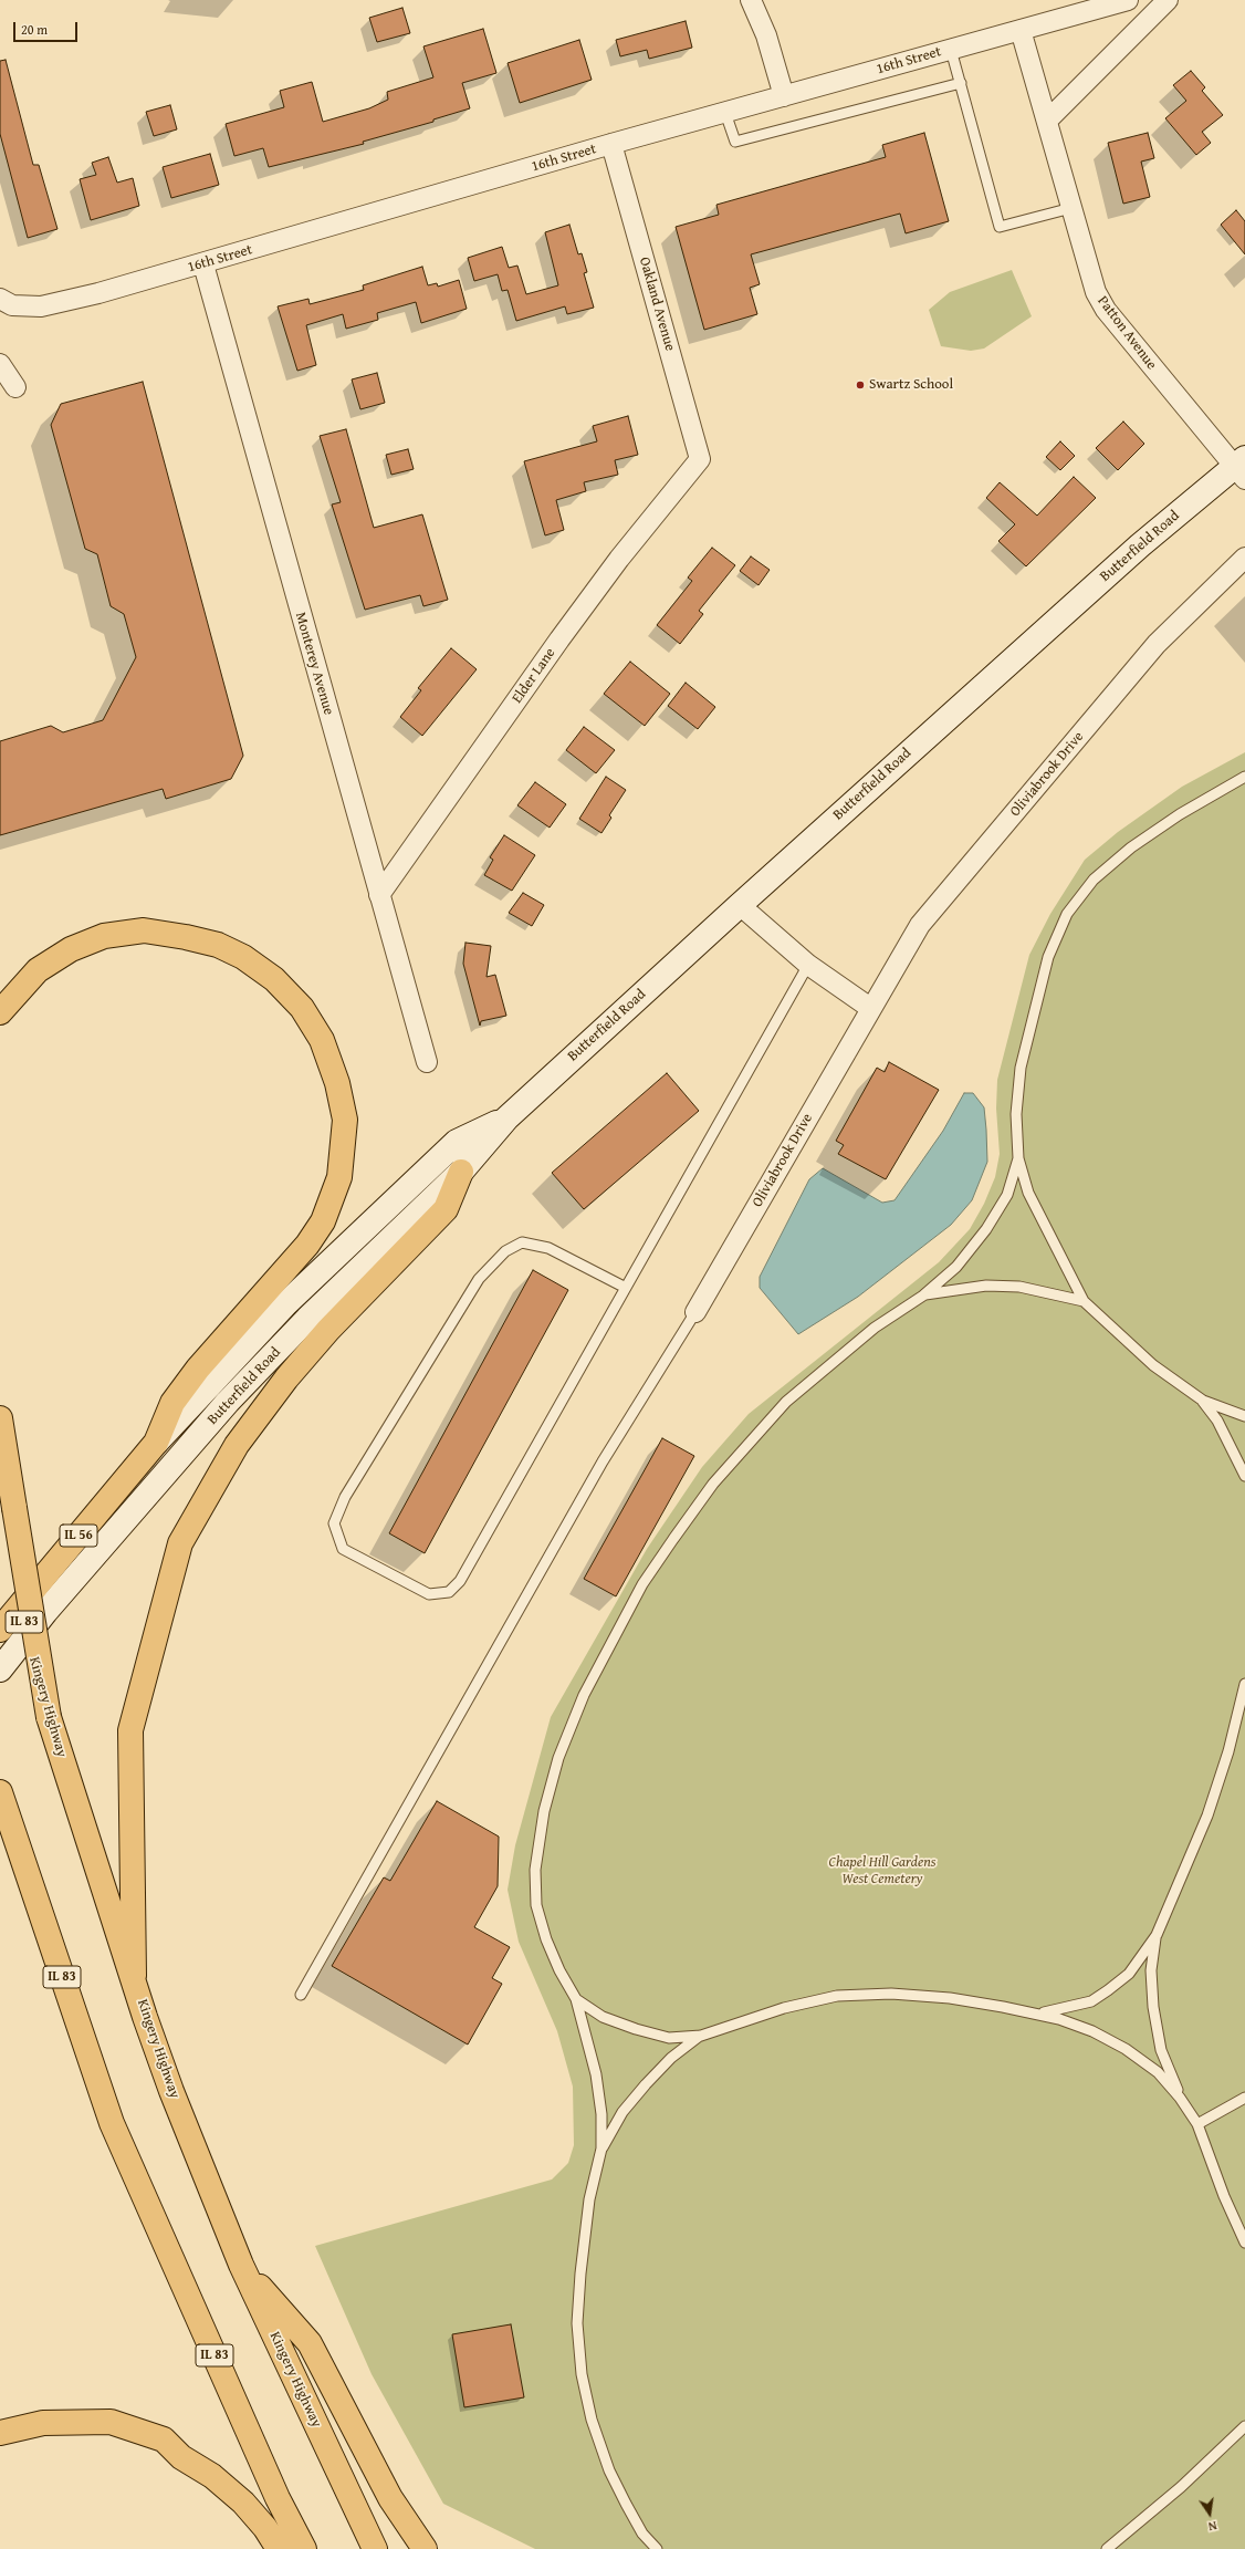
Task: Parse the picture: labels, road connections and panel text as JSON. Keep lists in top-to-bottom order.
{
  "streets": {
    "highway": [
      "Butterfield Road",
      "IL 56",
      "IL 83",
      "Kingery Highway"
    ],
    "street": [
      "16th Street",
      "Oakland Avenue",
      "Patton Avenue",
      "Monterey Avenue",
      "Elder Lane",
      "Oliviabrook Drive"
    ]
  },
  "crossings": [
    ["16th Street", "Oakland Avenue"],
    ["16th Street", "Patton Avenue"],
    ["16th Street", "Monterey Avenue"],
    ["Oakland Avenue", "Elder Lane"],
    ["Patton Avenue", "Butterfield Road"],
    ["Monterey Avenue", "Elder Lane"]
  ],
  "parks": ["Chapel Hill Gardens West Cemetery"],
  "places": ["Swartz School"],
  "scale_bar": "20 m",
  "north": "bottom"
}
